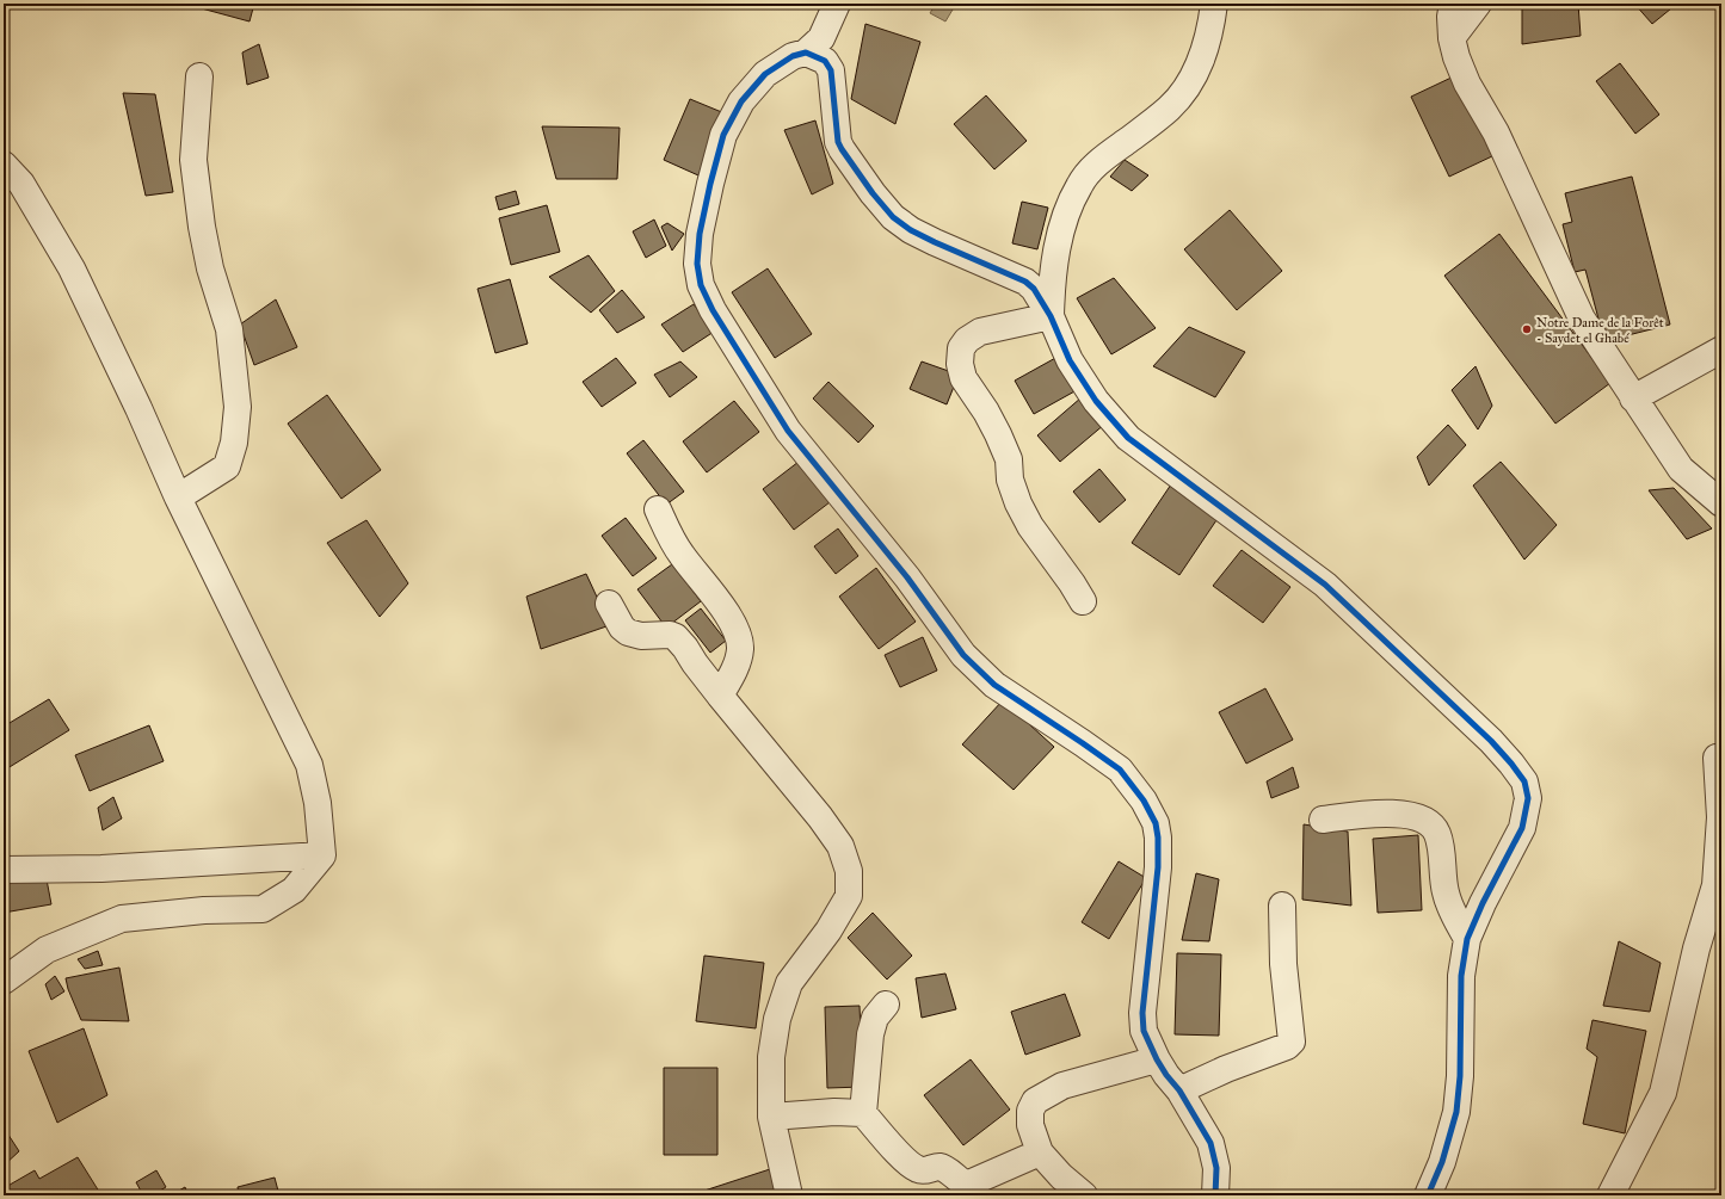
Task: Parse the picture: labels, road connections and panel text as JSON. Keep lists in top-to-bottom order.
{
  "places": ["Notre Dame de la Forêt - Saydet el Ghabé"]
}
